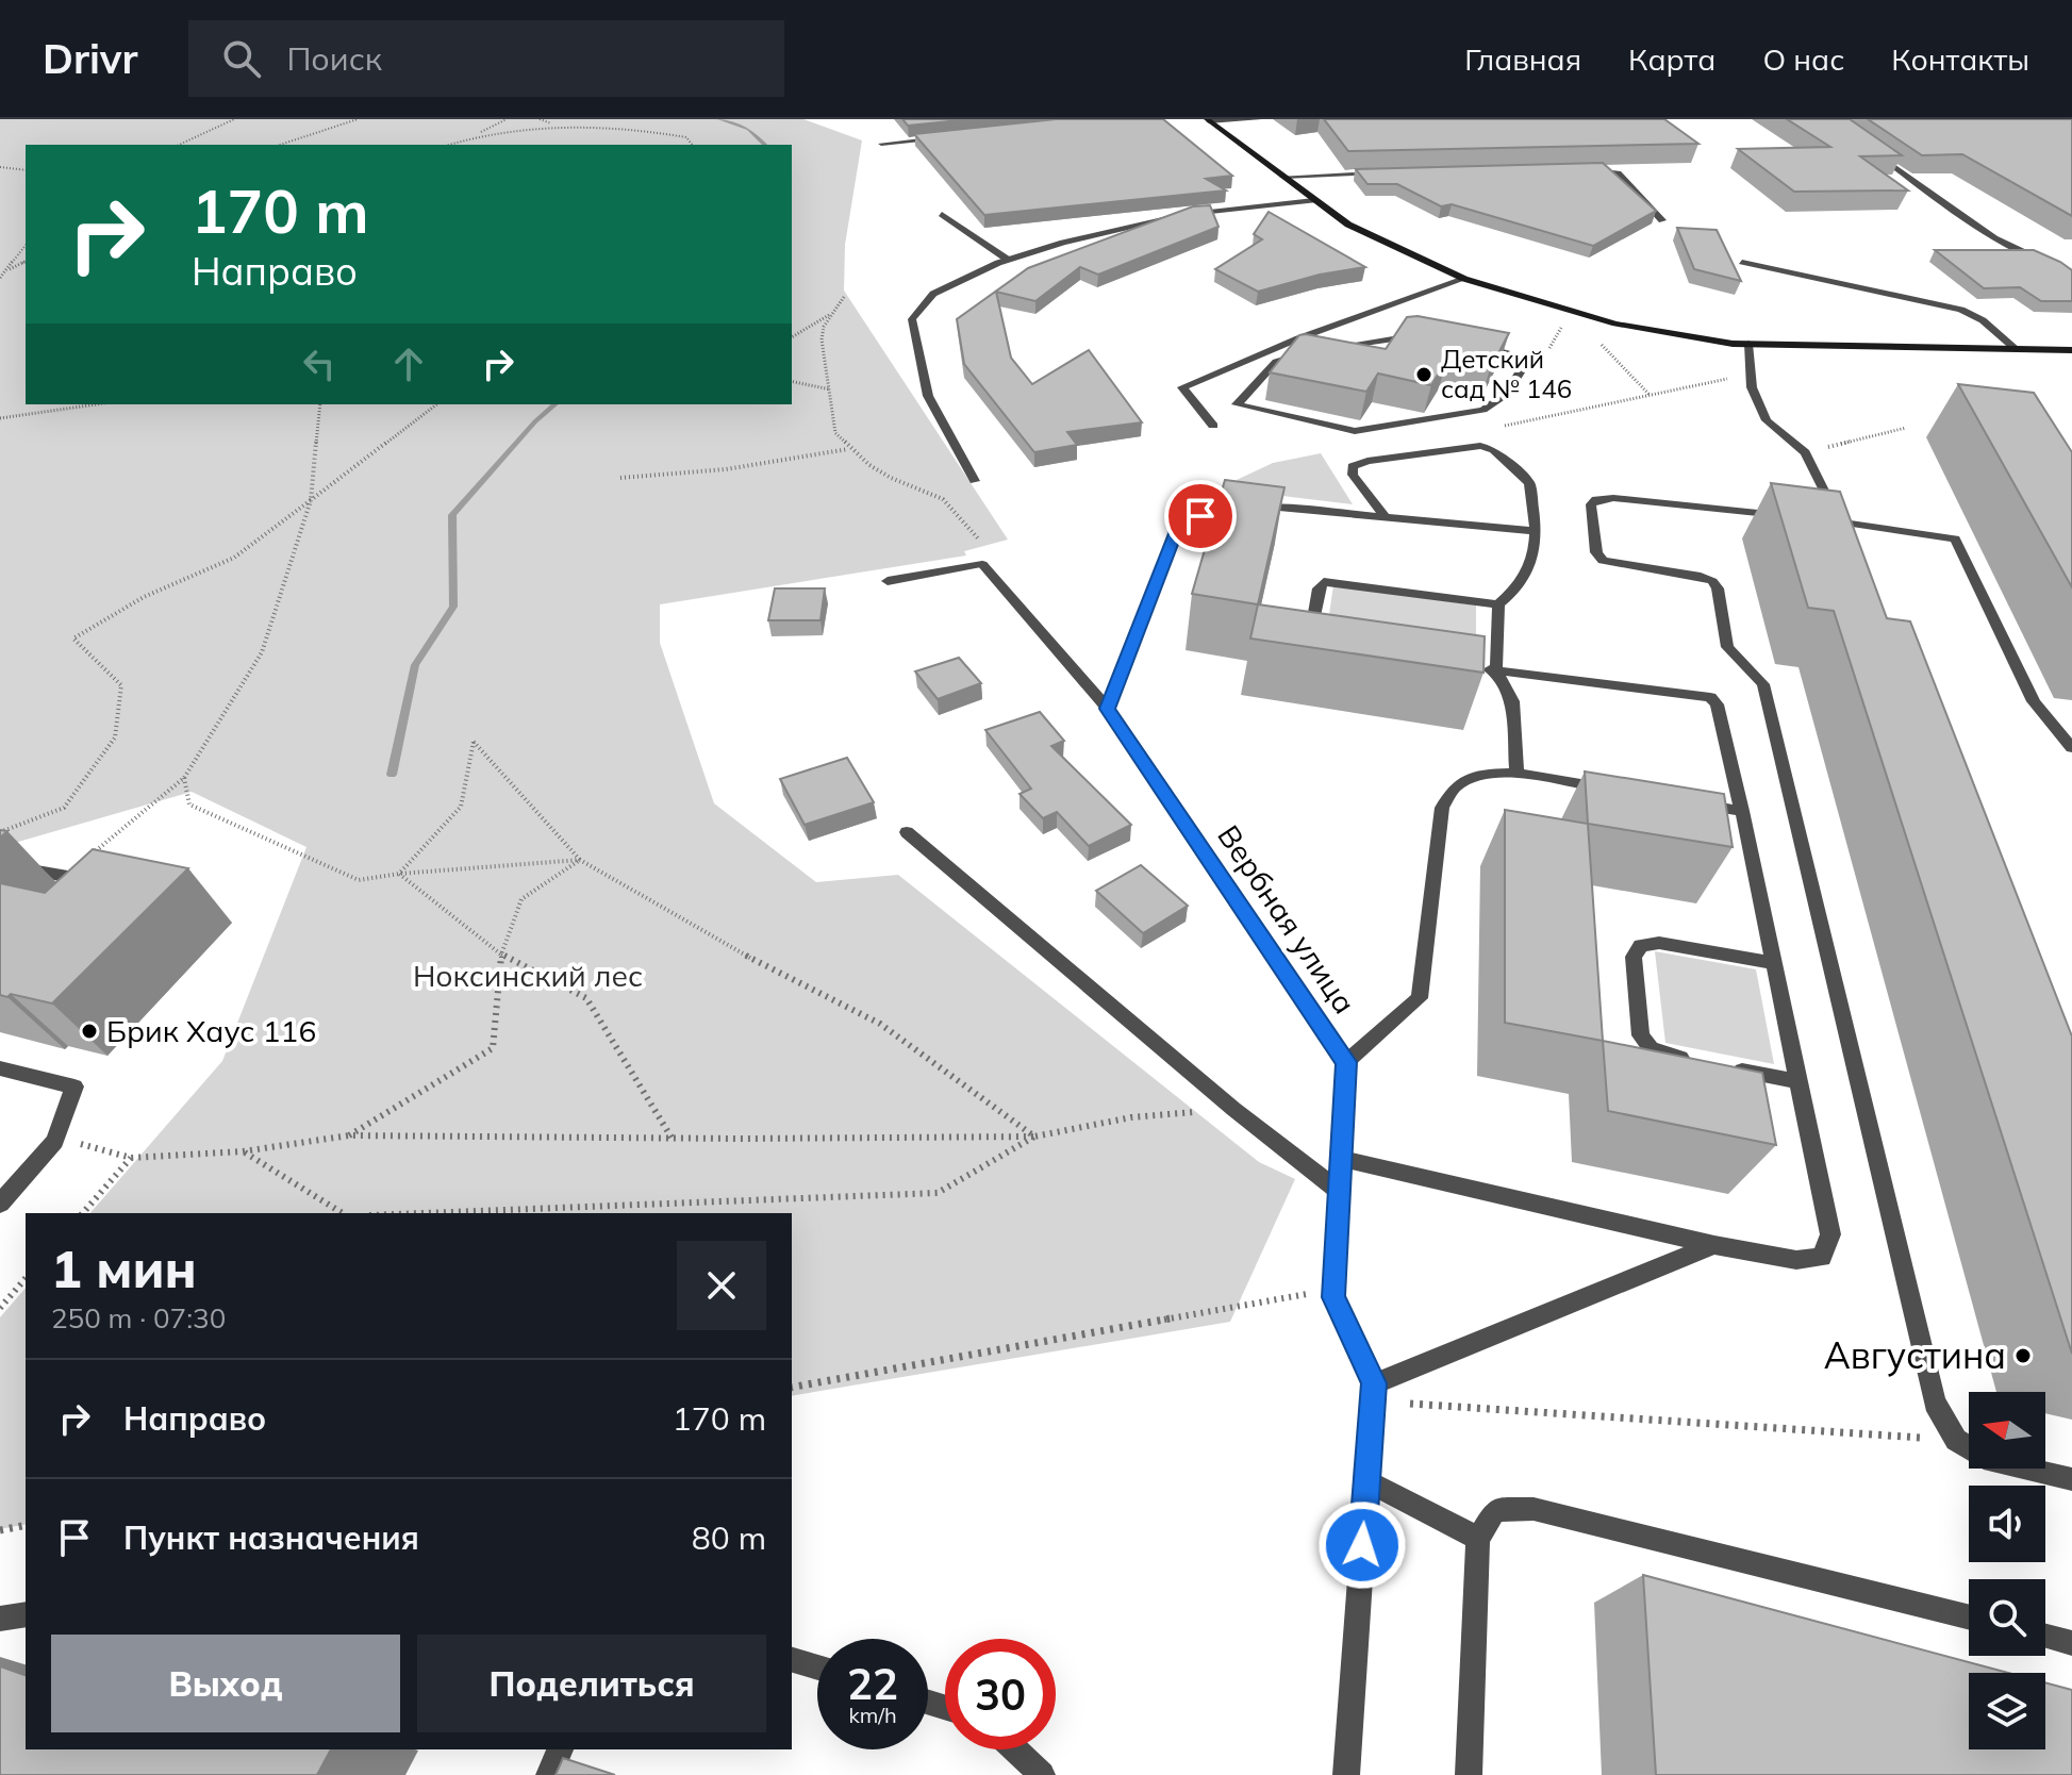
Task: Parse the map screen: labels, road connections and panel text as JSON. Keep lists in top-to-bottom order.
{
  "streets": {
    "street": ["Вербная улица"]
  },
  "parks": ["Ноксинский лес"],
  "places": ["Детский сад № 146", "Брик Хаус 116", "Августина"],
  "north": "left",
  "page": {
    "header": "Drivr",
    "search": "Поиск",
    "nav": [
      "Главная",
      "Карта",
      "О нас",
      "Контакты"
    ],
    "turn": ["170 m", "Направо"],
    "heading": ["1 мин", "250 m · 07:30"],
    "list": [
      {
        "name": "Направо",
        "value": "170 m"
      },
      {
        "name": "Пункт назначения",
        "value": "80 m"
      }
    ],
    "buttons": ["Выход", "Поделиться"],
    "speed": "22 km/h",
    "limit": "30"
  }
}
